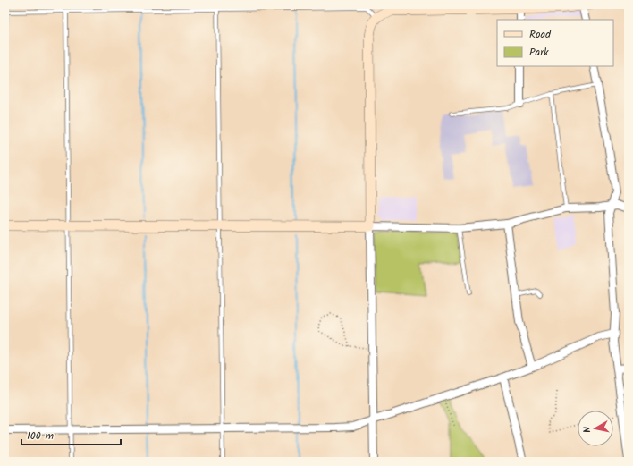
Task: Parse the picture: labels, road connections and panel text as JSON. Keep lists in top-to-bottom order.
{
  "legend": ["Road", "Park"],
  "scale_bar": "100 m",
  "north": "left"
}
